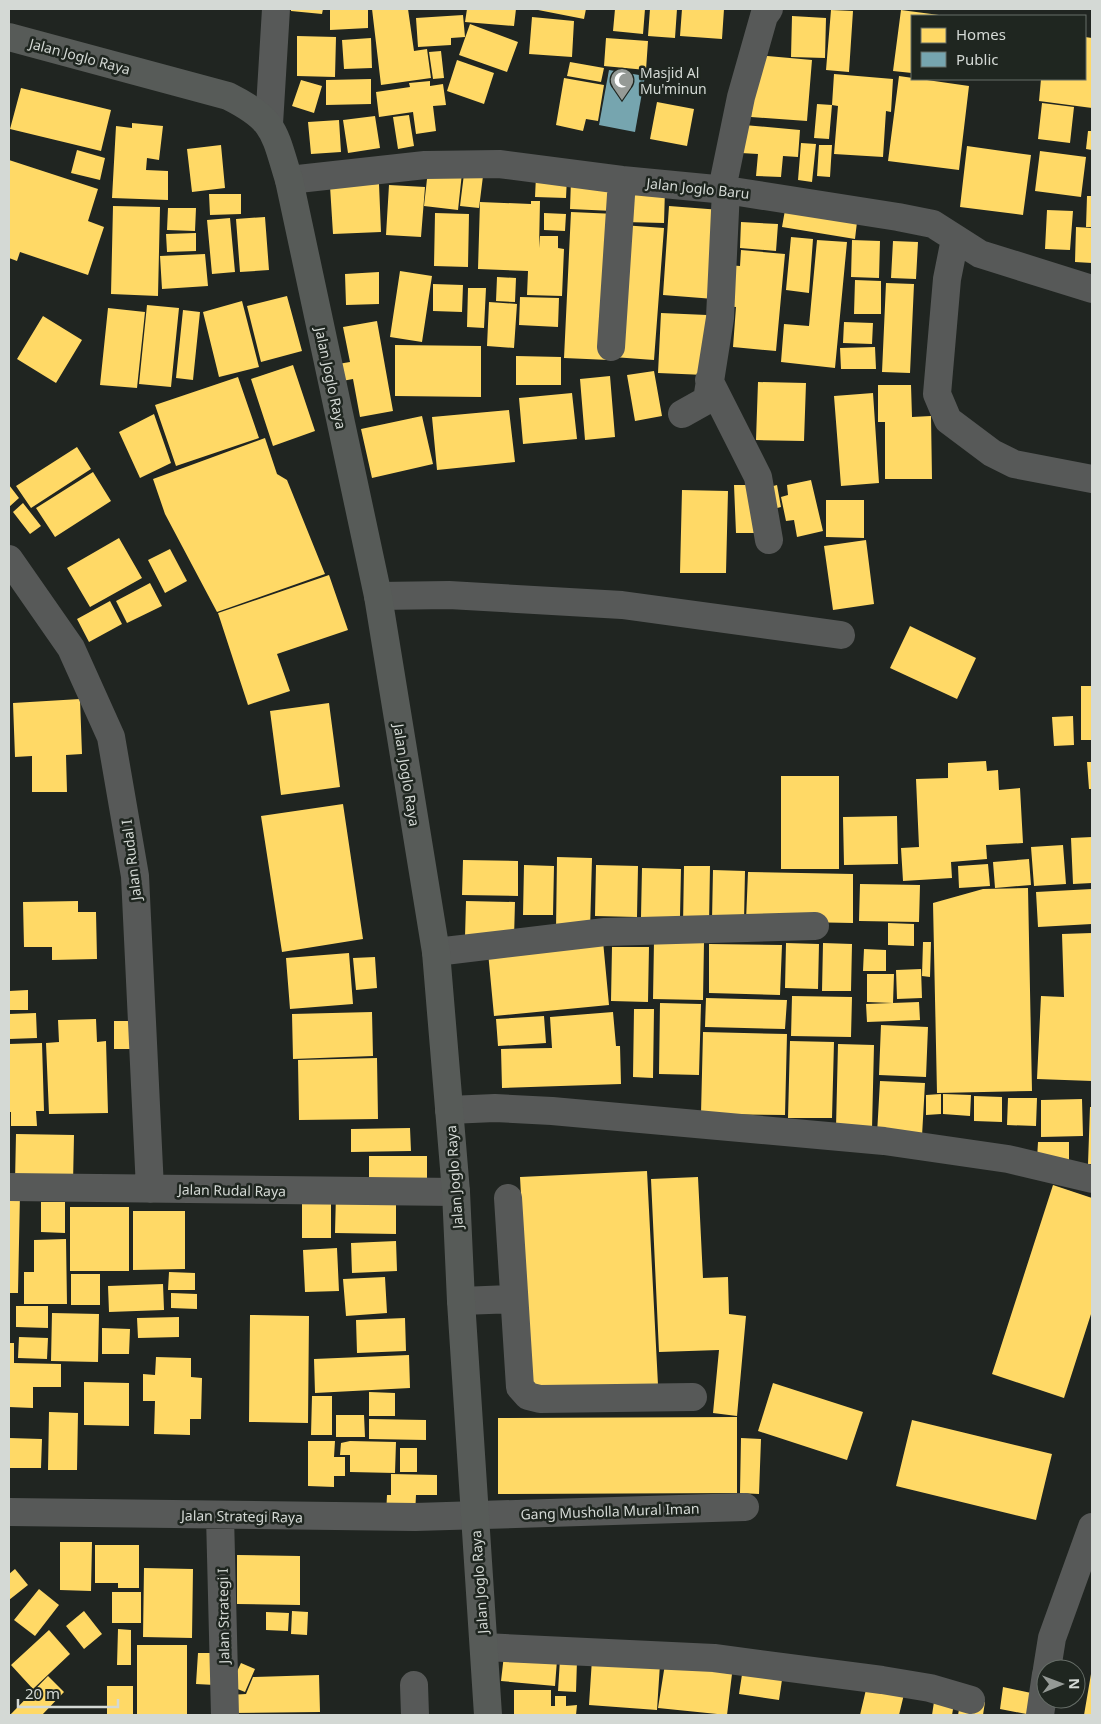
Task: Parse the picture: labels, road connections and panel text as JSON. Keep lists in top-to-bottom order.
{
  "streets": {
    "main road": ["Jalan Joglo Raya"],
    "street": [
      "Jalan Joglo Baru",
      "Jalan Rudal I",
      "Jalan Rudal Raya",
      "Gang Musholla Mural Iman",
      "Jalan Strategi Raya",
      "Jalan Strategi I"
    ]
  },
  "crossings": [
    ["Jalan Joglo Raya", "Jalan Joglo Baru"],
    ["Jalan Joglo Raya", "Jalan Rudal Raya"],
    ["Jalan Joglo Raya", "Gang Musholla Mural Iman"],
    ["Jalan Joglo Raya", "Jalan Strategi Raya"],
    ["Jalan Rudal I", "Jalan Rudal Raya"],
    ["Gang Musholla Mural Iman", "Jalan Strategi Raya"],
    ["Jalan Strategi Raya", "Jalan Strategi I"]
  ],
  "places": {
    "mosque": ["Masjid Al Mu'minun"]
  },
  "legend": ["Homes", "Public"],
  "scale_bar": "20 m",
  "north": "right"
}
